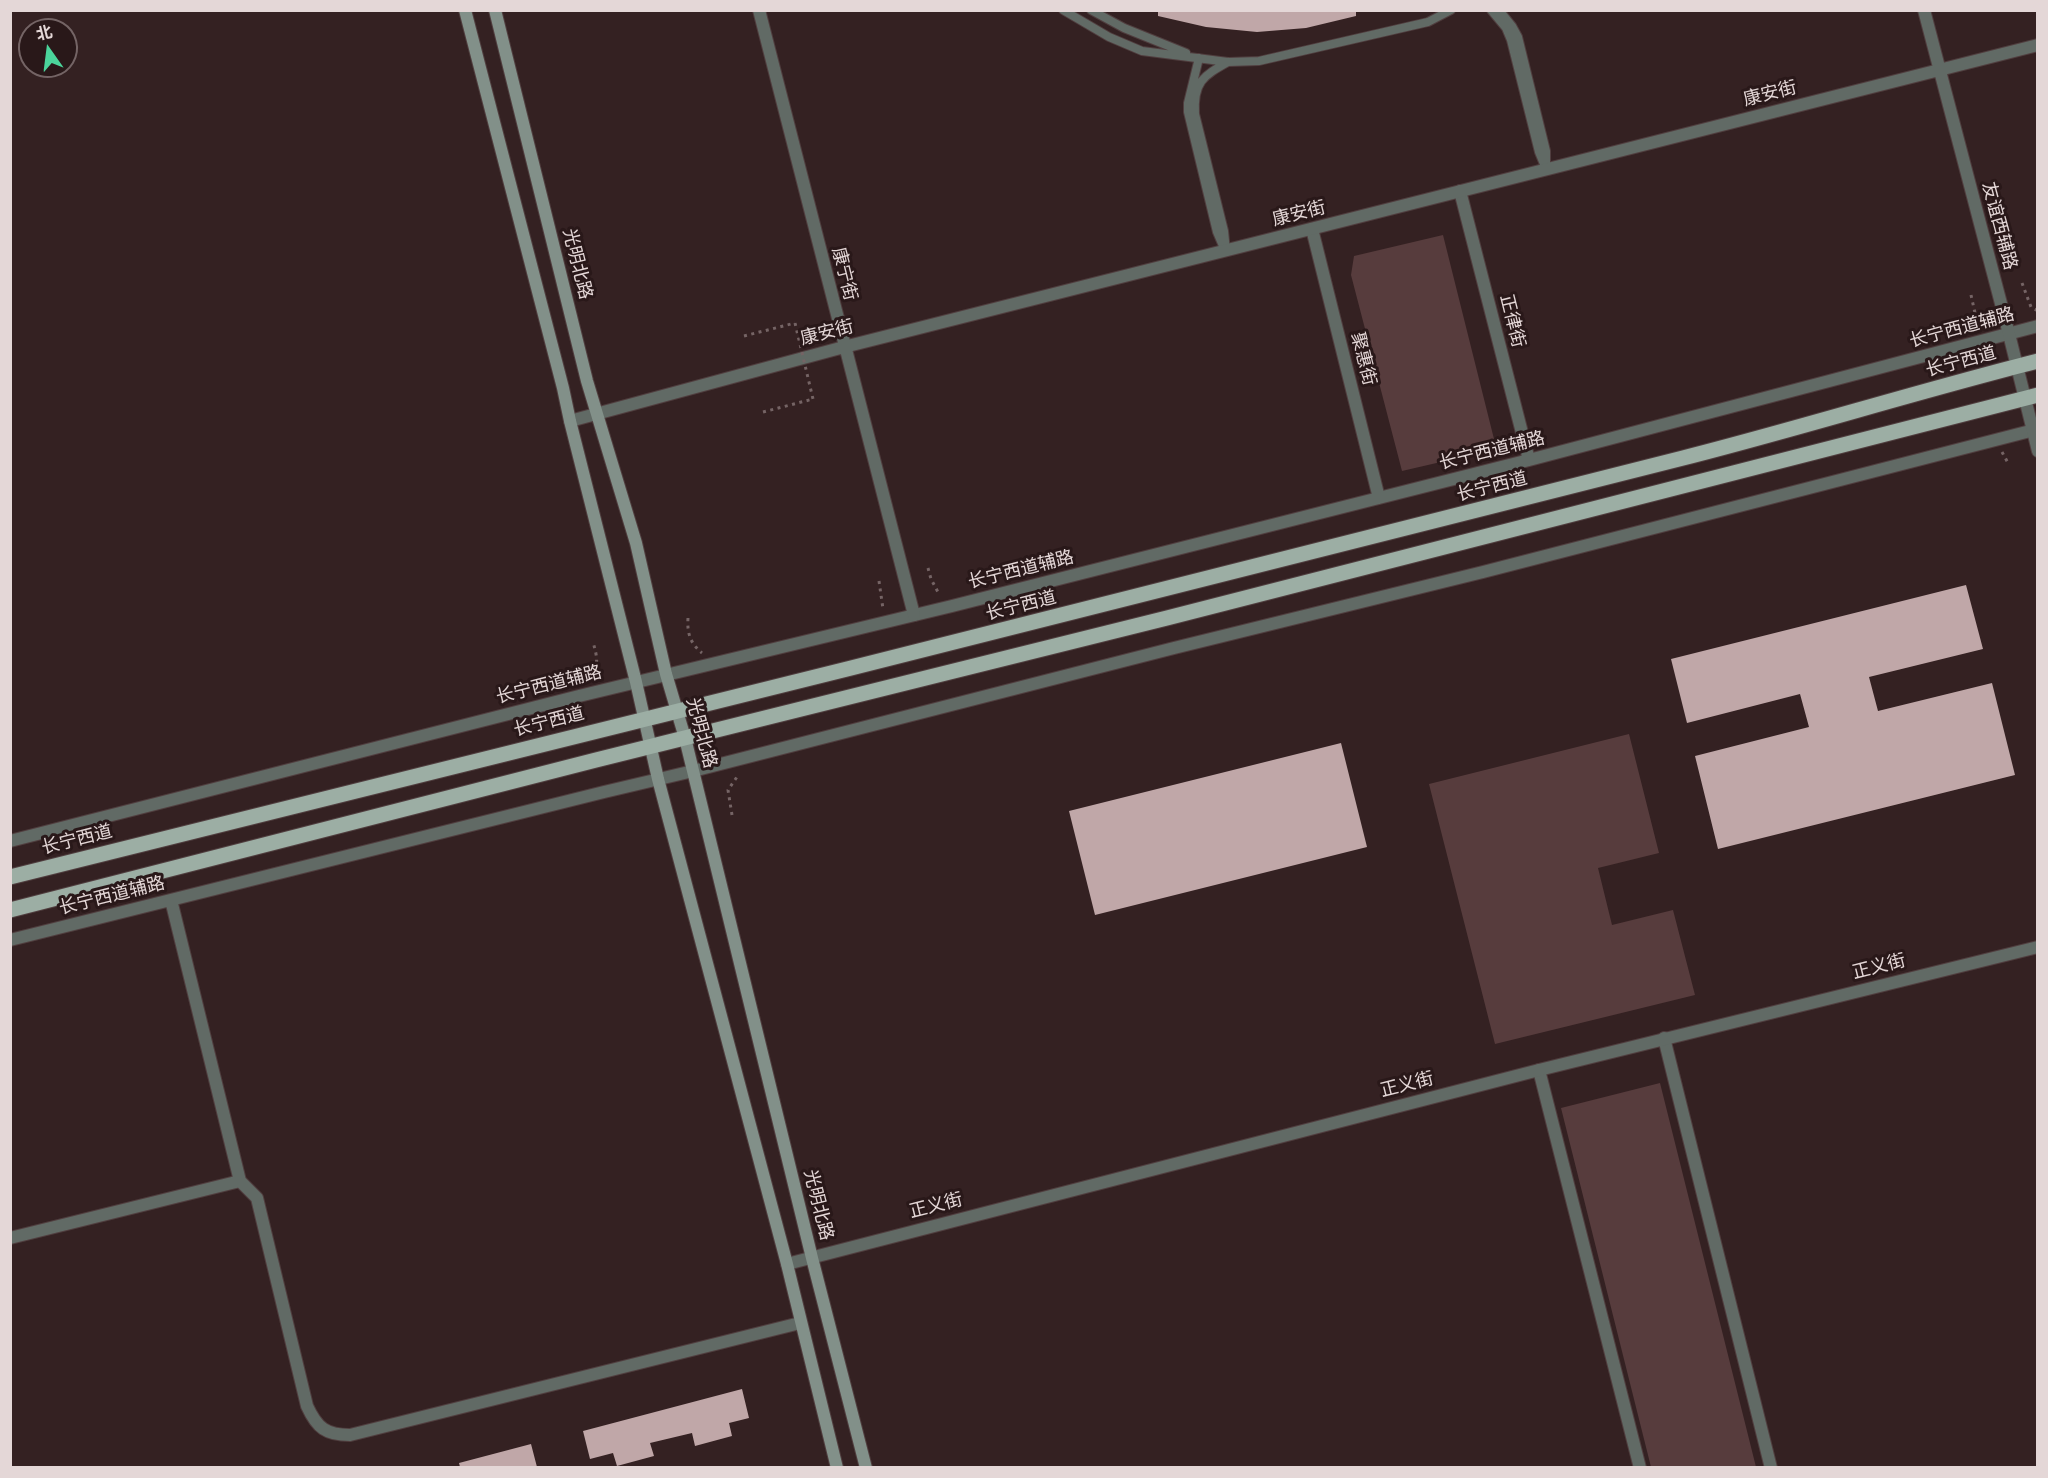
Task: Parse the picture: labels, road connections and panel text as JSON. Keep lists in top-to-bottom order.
{
  "streets": {
    "main road": ["光明北路", "长宁西道"],
    "street": [
      "康安街",
      "友谊西辅路",
      "康宁街",
      "正律街",
      "长宁西道辅路",
      "聚惠街",
      "正义街"
    ]
  },
  "crossings": [
    ["康安街", "友谊西辅路"],
    ["康安街", "光明北路"],
    ["康安街", "康宁街"],
    ["康安街", "正律街"],
    ["康安街", "聚惠街"],
    ["友谊西辅路", "长宁西道辅路"],
    ["友谊西辅路", "长宁西道"],
    ["光明北路", "长宁西道辅路"],
    ["光明北路", "长宁西道"],
    ["光明北路", "正义街"],
    ["康宁街", "长宁西道辅路"],
    ["正律街", "长宁西道辅路"],
    ["长宁西道辅路", "聚惠街"]
  ],
  "north": "top"
}
